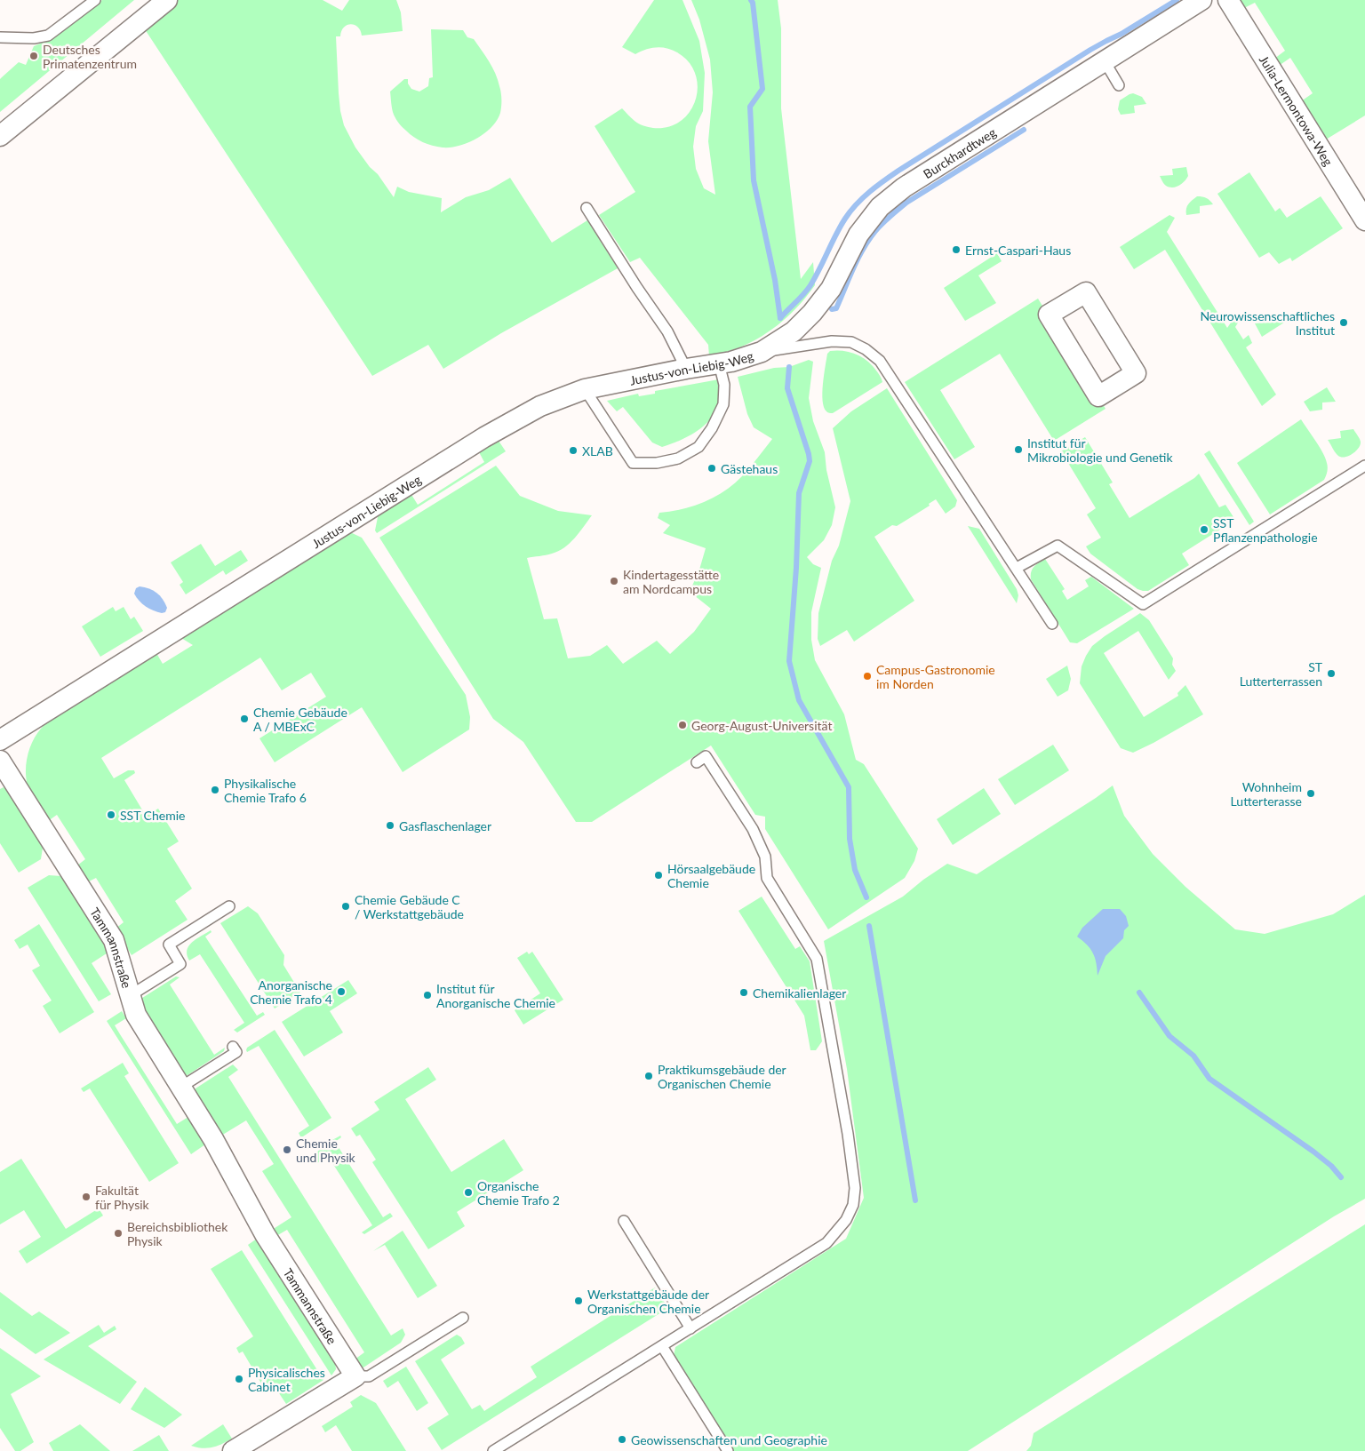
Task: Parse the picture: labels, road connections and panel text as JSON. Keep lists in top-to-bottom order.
{
  "streets": {
    "street": [
      "Julia-Lermontowa-Weg",
      "Burckhardtweg",
      "Justus-von-Liebig-Weg",
      "Tammannstraße"
    ]
  },
  "crossings": [
    ["Burckhardtweg", "Justus-von-Liebig-Weg"]
  ],
  "places": [
    "Deutsches Primatenzentrum",
    "Ernst-Caspari-Haus",
    "Neurowissenschaftliches Institut",
    "Institut für Mikrobiologie und Genetik",
    "XLAB",
    "Gästehaus",
    "SST Pflanzenpathologie",
    "Kindertagesstätte am Nordcampus",
    "ST Lutterterrassen",
    "Campus-Gastronomie im Norden",
    "Chemie Gebäude A / MBExC",
    "Georg-August-Universität",
    "Physikalische Chemie Trafo 6",
    "Wohnheim Lutterterasse",
    "SST Chemie",
    "Gasflaschenlager",
    "Hörsaalgebäude Chemie",
    "Chemie Gebäude C / Werkstattgebäude",
    "Anorganische Chemie Trafo 4",
    "Chemikalienlager",
    "Institut für Anorganische Chemie",
    "Praktikumsgebäude der Organischen Chemie",
    "Chemie und Physik",
    "Organische Chemie Trafo 2",
    "Fakultät für Physik",
    "Bereichsbibliothek Physik",
    "Werkstattgebäude der Organischen Chemie",
    "Physicalisches Cabinet",
    "Geowissenschaften und Geographie"
  ]
}
